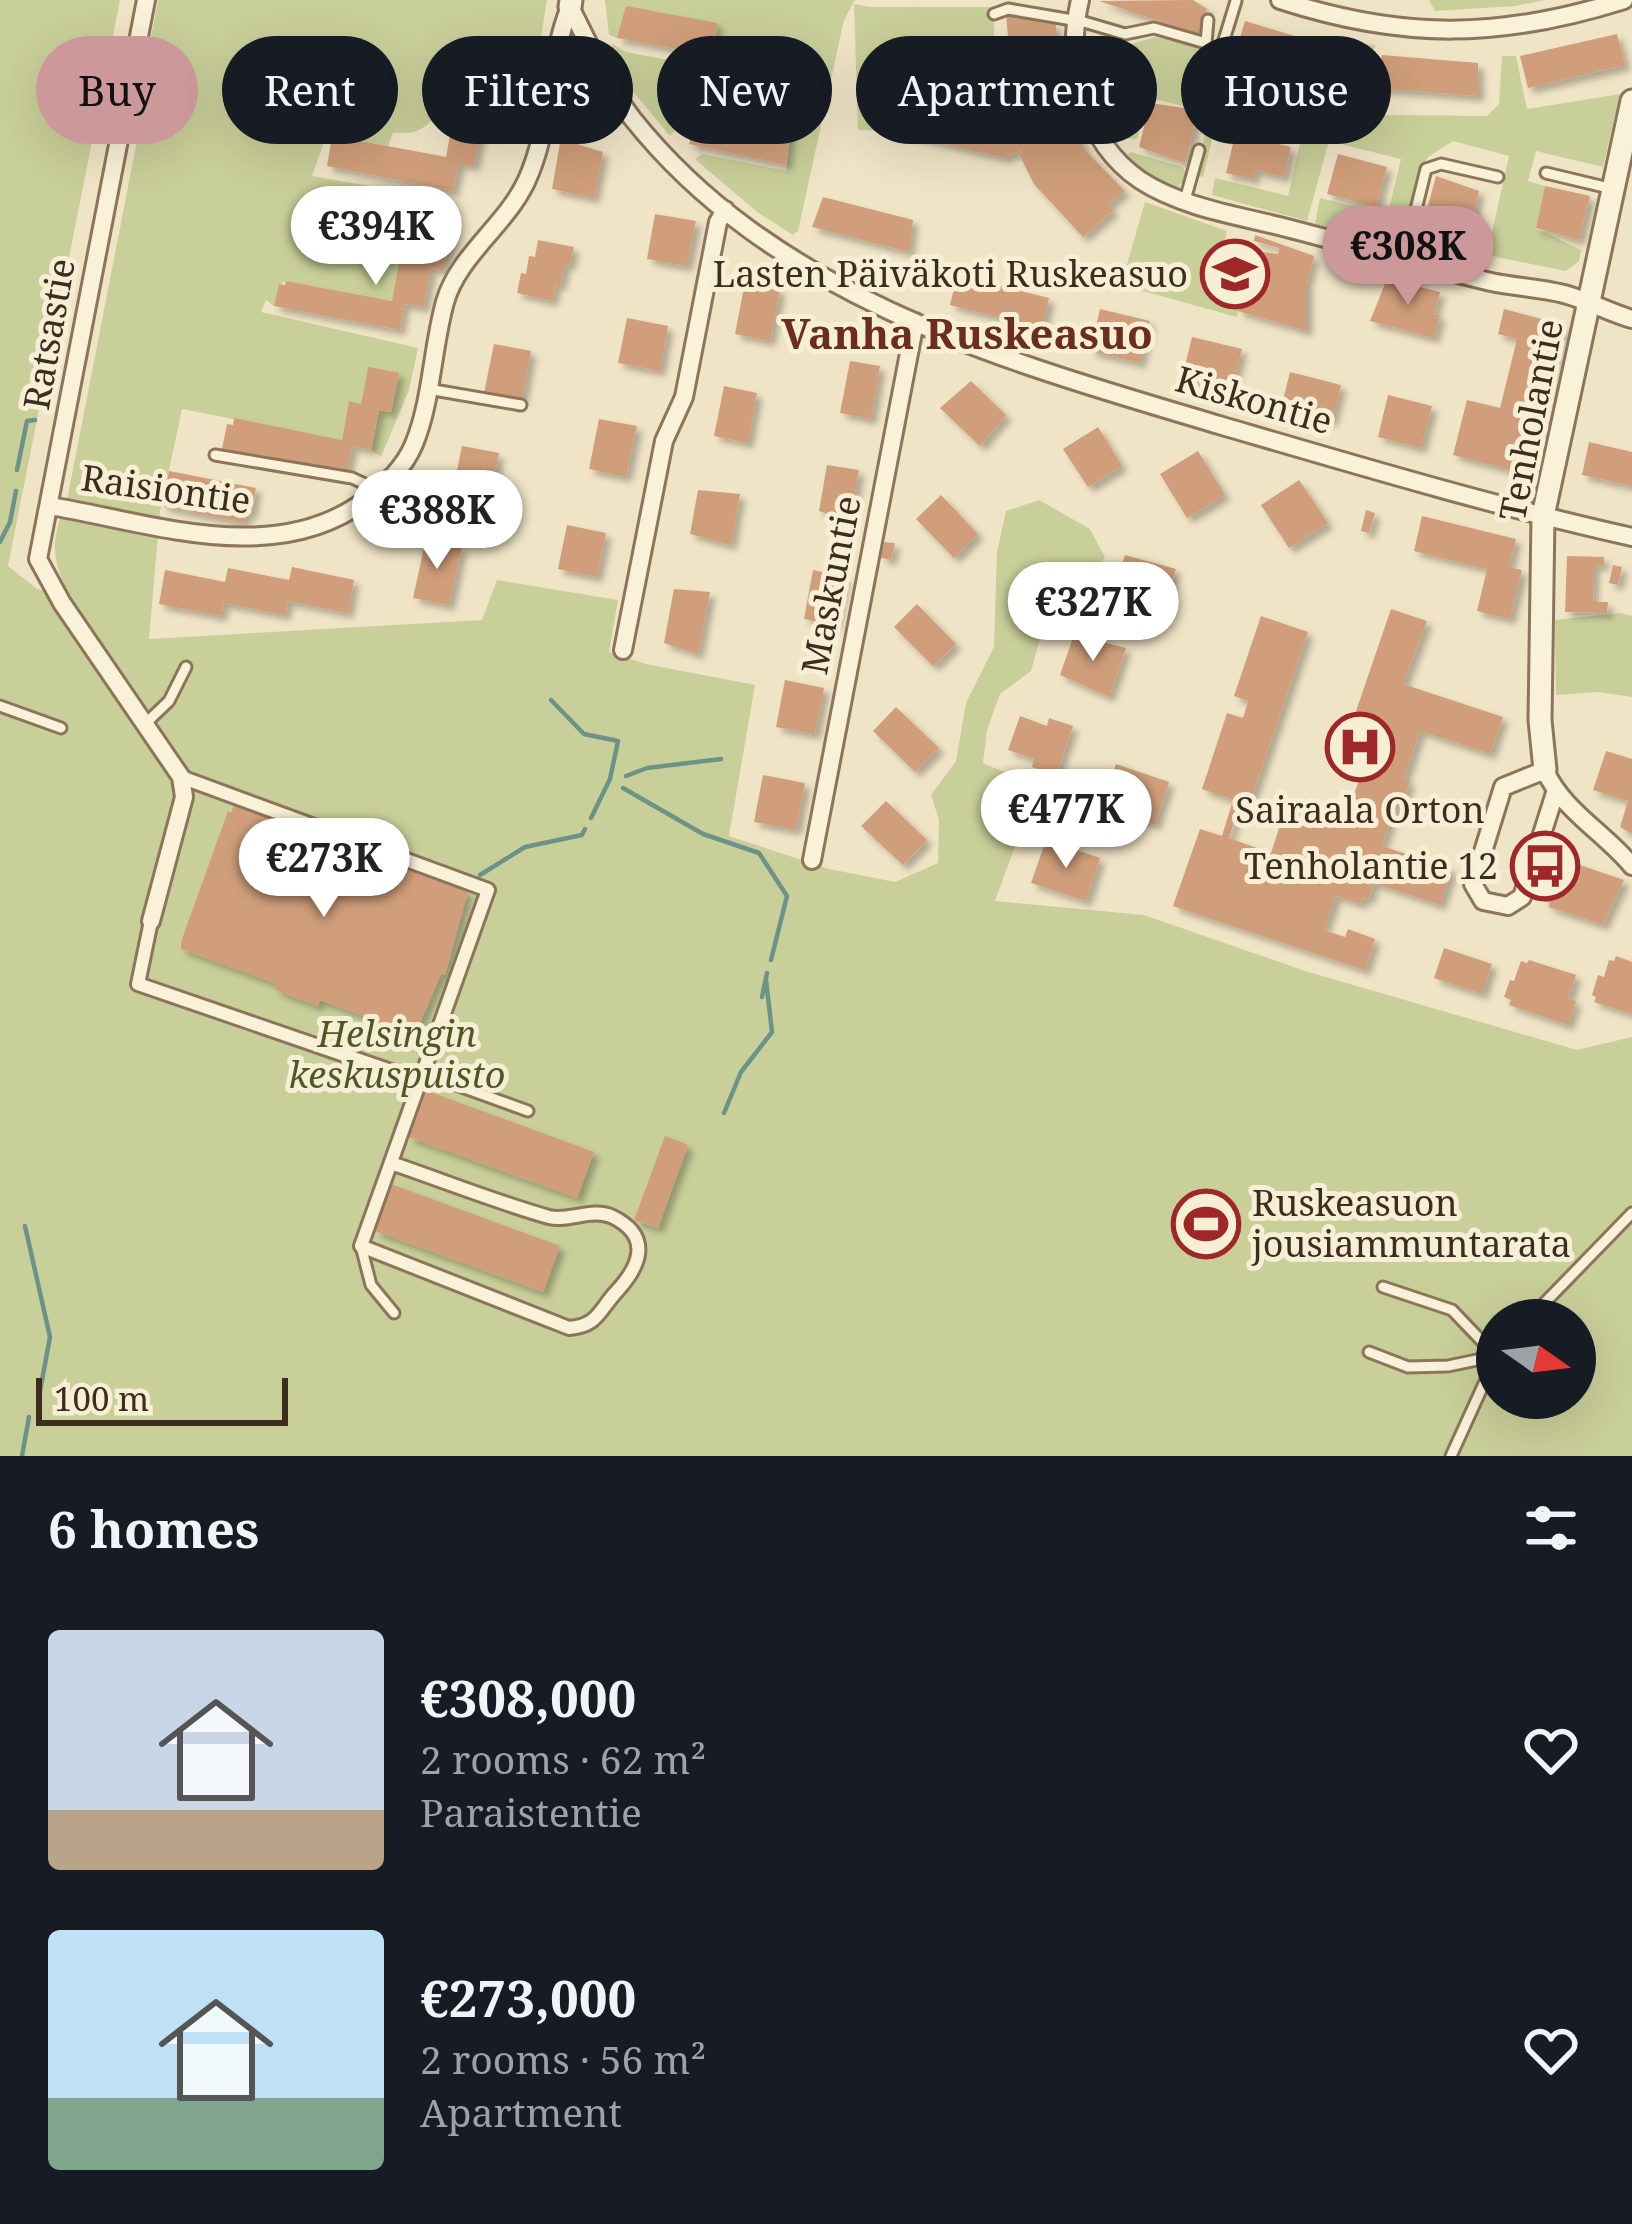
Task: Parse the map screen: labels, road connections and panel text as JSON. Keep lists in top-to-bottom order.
{
  "streets": {
    "street": [
      "Ratsastie",
      "Kiskontie",
      "Tenholantie",
      "Raisiontie",
      "Maskuntie"
    ]
  },
  "crossings": [
    ["Ratsastie", "Raisiontie"],
    ["Kiskontie", "Tenholantie"],
    ["Kiskontie", "Raisiontie"],
    ["Kiskontie", "Maskuntie"]
  ],
  "districts": ["Vanha Ruskeasuo"],
  "parks": ["Helsingin keskuspuisto"],
  "places": {
    "school or university": ["Lasten Päiväkoti Ruskeasuo"],
    "hospital": ["Sairaala Orton"],
    "bus stop": ["Tenholantie 12"],
    "sports": ["Ruskeasuon jousiammuntarata"]
  },
  "scale_bar": "100 m",
  "north": "right",
  "page": {
    "chip": [
      "Buy",
      "Rent",
      "Filters",
      "New",
      "Apartment",
      "House"
    ],
    "price": [
      "€394K",
      "€308K",
      "€388K",
      "€327K",
      "€477K",
      "€273K"
    ],
    "scale": "100 m",
    "heading": "6 homes",
    "list": [
      {
        "name": "€308,000",
        "note": "2 rooms · 62 m² · Paraistentie"
      },
      {
        "name": "€273,000",
        "note": "2 rooms · 56 m² · Apartment"
      }
    ]
  }
}
